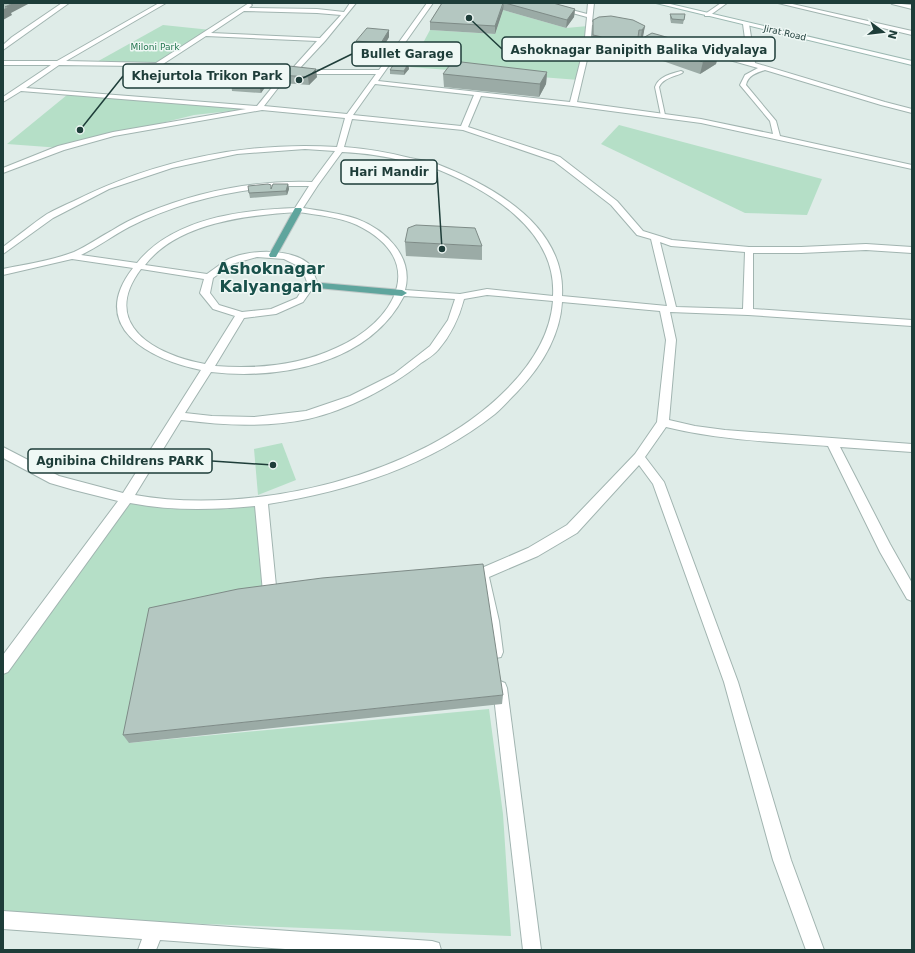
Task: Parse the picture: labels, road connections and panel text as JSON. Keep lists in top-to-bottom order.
{
  "streets": {
    "street": ["Jirat Road"]
  },
  "districts": ["Ashoknagar Kalyangarh"],
  "parks": ["Miloni Park"],
  "places": [
    "Ashoknagar Banipith Balika Vidyalaya",
    "Bullet Garage",
    "Khejurtola Trikon Park",
    "Hari Mandir",
    "Agnibina Childrens PARK"
  ],
  "north": "right"
}
